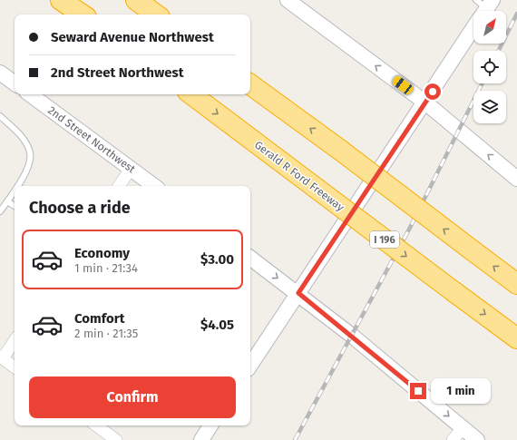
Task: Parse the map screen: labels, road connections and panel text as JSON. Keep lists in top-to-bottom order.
{
  "streets": {
    "highway": ["Gerald R Ford Freeway", "I 196"],
    "street": ["2nd Street Northwest"]
  },
  "north": "top right",
  "page": {
    "banner": ["Seward Avenue Northwest", "2nd Street Northwest"],
    "heading": "Choose a ride",
    "list": [
      {
        "name": "Economy",
        "note": "1 min · 21:34",
        "value": "$3.00"
      },
      {
        "name": "Comfort",
        "note": "2 min · 21:35",
        "value": "$4.05"
      }
    ],
    "buttons": "Confirm",
    "bubble": "1 min"
  }
}
